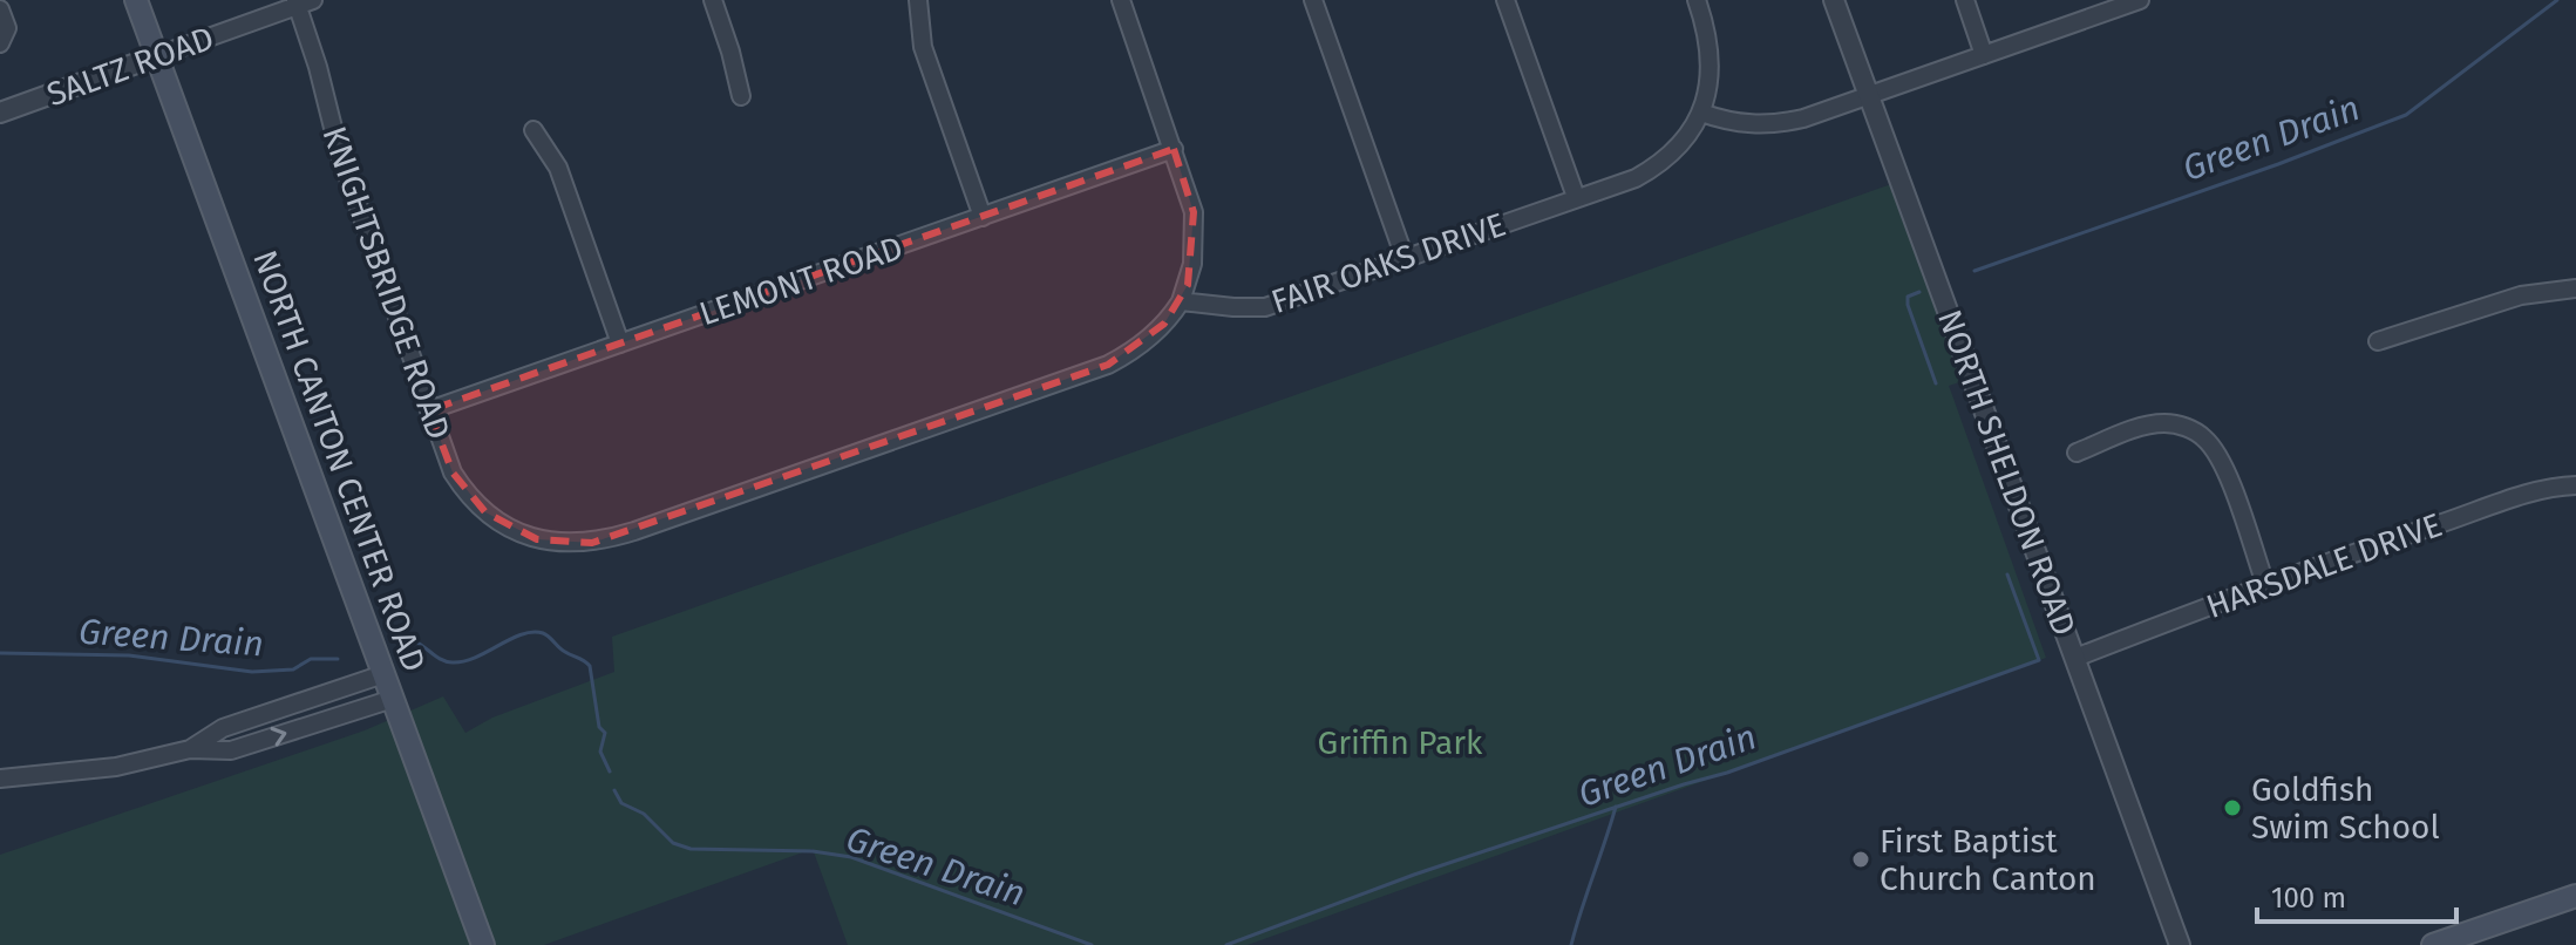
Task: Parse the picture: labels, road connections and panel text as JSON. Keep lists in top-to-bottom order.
{
  "streets": {
    "main road": ["NORTH CANTON CENTER ROAD"],
    "street": [
      "SALTZ ROAD",
      "FAIR OAKS DRIVE",
      "LEMONT ROAD",
      "KNIGHTSBRIDGE ROAD",
      "NORTH SHELDON ROAD",
      "HARSDALE DRIVE"
    ]
  },
  "crossings": [
    ["SALTZ ROAD", "KNIGHTSBRIDGE ROAD"],
    ["SALTZ ROAD", "NORTH CANTON CENTER ROAD"],
    ["FAIR OAKS DRIVE", "KNIGHTSBRIDGE ROAD"],
    ["LEMONT ROAD", "KNIGHTSBRIDGE ROAD"],
    ["NORTH SHELDON ROAD", "HARSDALE DRIVE"]
  ],
  "water": ["Green Drain"],
  "parks": ["Griffin Park"],
  "places": ["Goldfish Swim School", "First Baptist Church Canton"],
  "scale_bar": "100 m"
}
